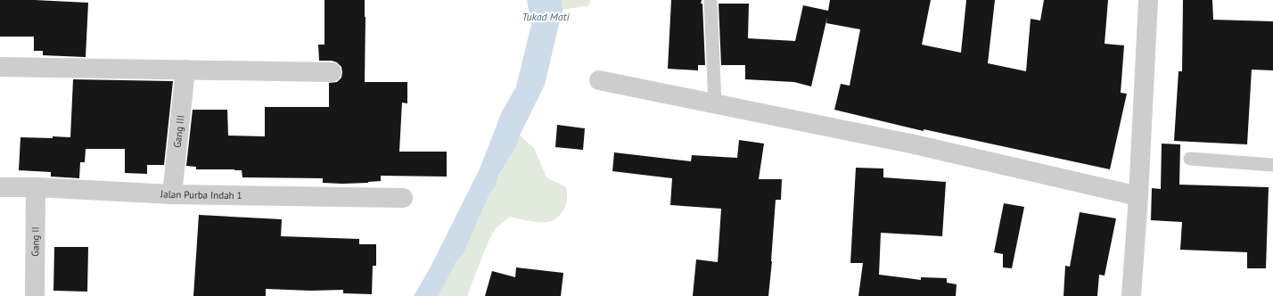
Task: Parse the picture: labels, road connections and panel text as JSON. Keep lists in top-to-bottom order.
{
  "streets": {
    "street": ["Gang III", "Jalan Purba Indah 1", "Gang II"]
  },
  "crossings": [
    ["Gang III", "Jalan Purba Indah 1"],
    ["Jalan Purba Indah 1", "Gang II"]
  ],
  "water": ["Tukad Mati"]
}
